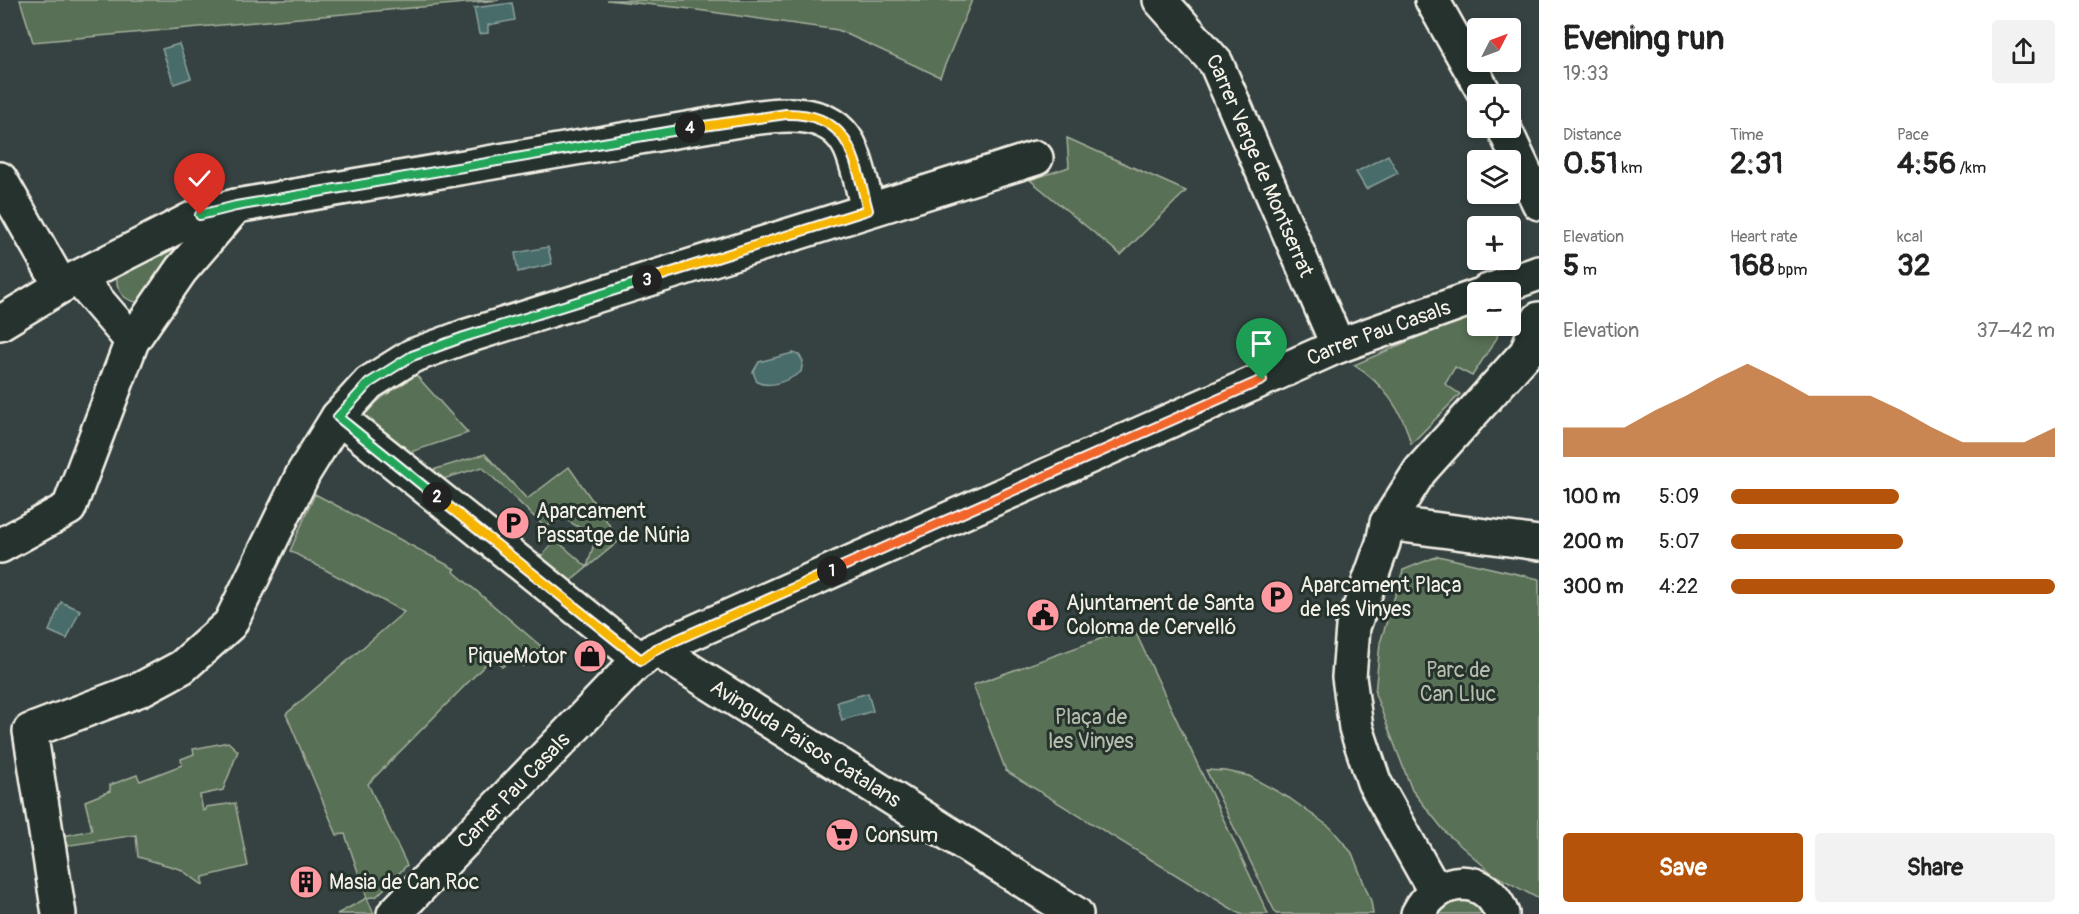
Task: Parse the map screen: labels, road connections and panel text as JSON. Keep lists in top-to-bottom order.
{
  "streets": {
    "street": ["Carrer Verge de Montserrat", "Carrer Pau Casals", "Avinguda Països Catalans"]
  },
  "crossings": [
    ["Carrer Verge de Montserrat", "Carrer Pau Casals"],
    ["Carrer Pau Casals", "Avinguda Països Catalans"]
  ],
  "parks": ["Parc de Can Lluc", "Plaça de les Vinyes"],
  "places": {
    "parking": ["Aparcament Passatge de Núria", "Aparcament Plaça de les Vinyes"],
    "public building": ["Ajuntament de Santa Coloma de Cervelló"],
    "shop": ["PiqueMotor"],
    "supermarket": ["Consum"],
    "building": ["Masia de Can Roc"]
  },
  "north": "top right",
  "page": {
    "heading": ["Evening run", "19:33"],
    "map_buttons": ["+", "−"],
    "stats": [
      ["Distance", "0.51 km"],
      ["Time", "2:31"],
      ["Pace", "4:56 /km"],
      ["Elevation", "5 m"],
      ["Heart rate", "168 bpm"],
      ["kcal", "32"]
    ],
    "pins": [
      "4",
      "3",
      "2",
      "1"
    ],
    "chart": ["Elevation", "37–42 m"],
    "list": [
      {
        "name": "100 m",
        "note": "5:09"
      },
      {
        "name": "200 m",
        "note": "5:07"
      },
      {
        "name": "300 m",
        "note": "4:22"
      }
    ],
    "buttons": ["Save", "Share"]
  }
}
